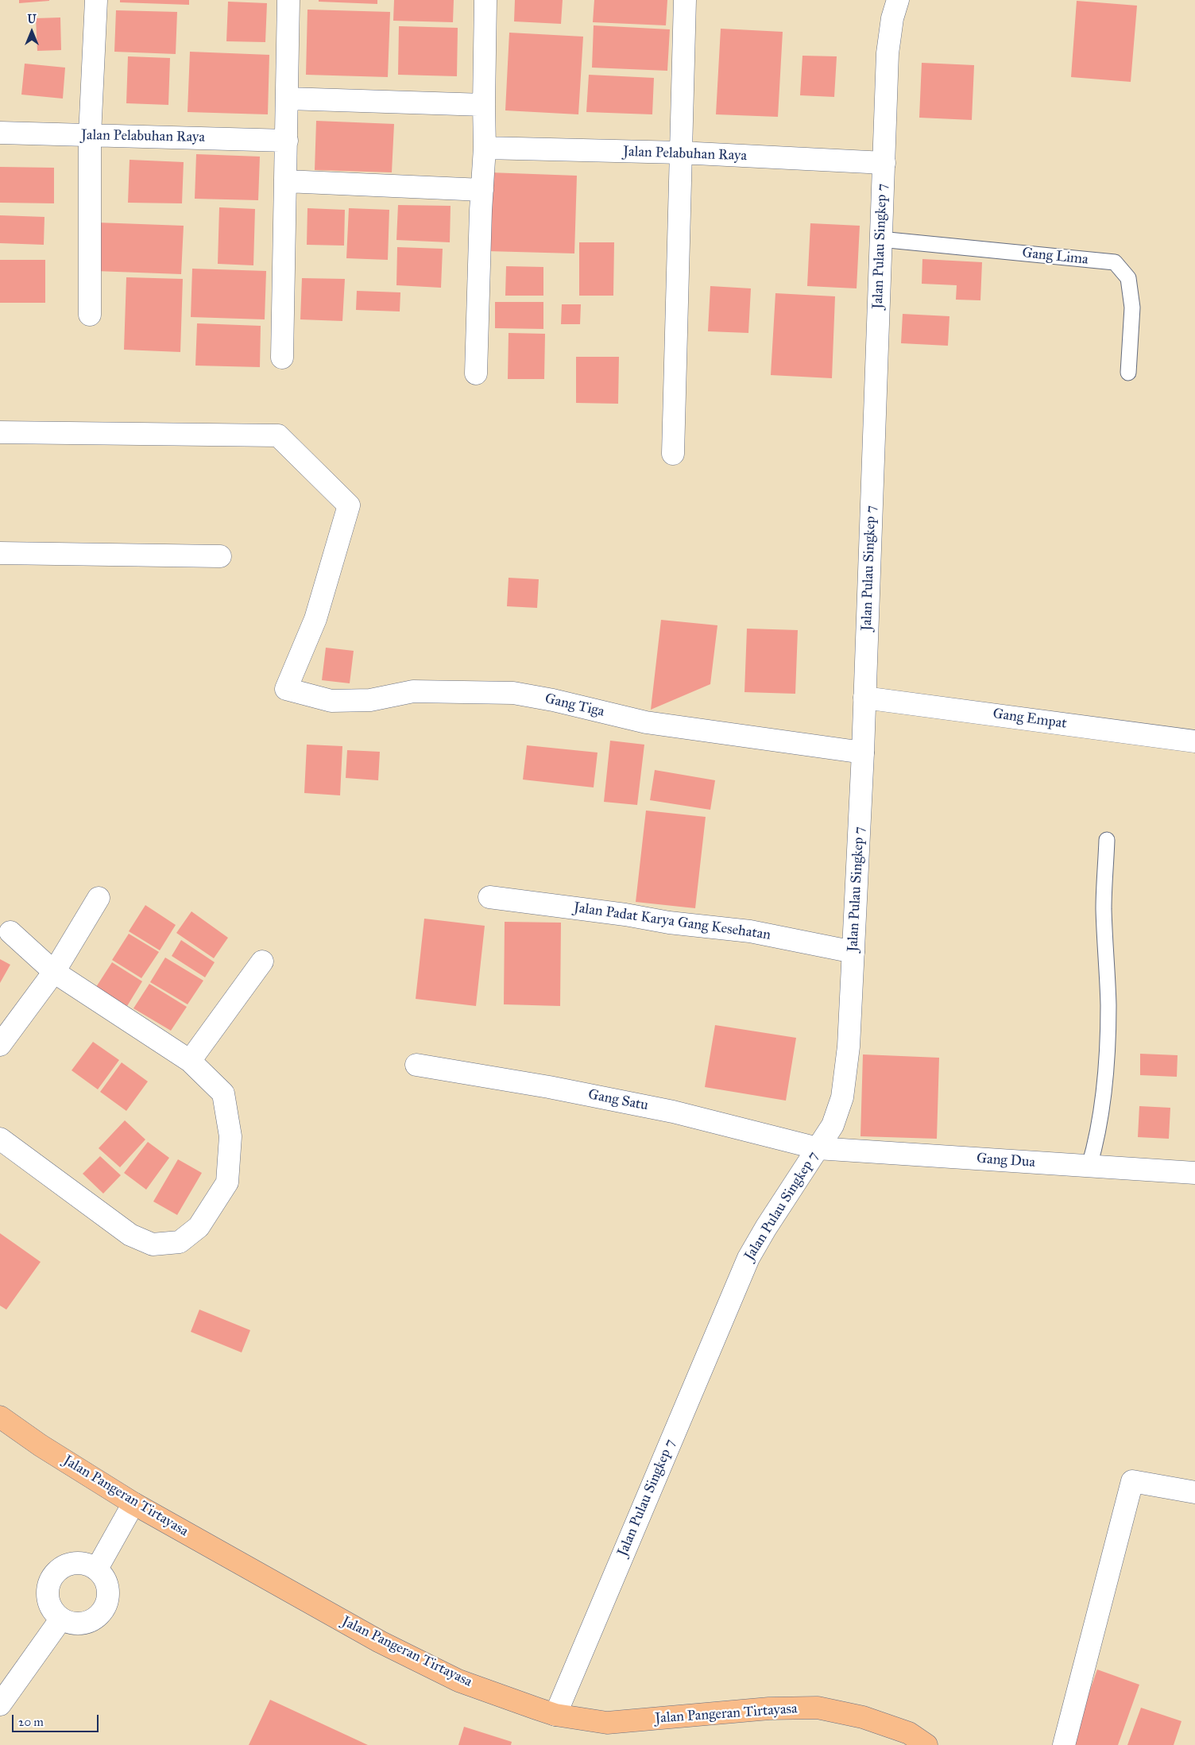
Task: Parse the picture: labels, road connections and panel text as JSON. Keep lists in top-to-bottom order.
{
  "streets": {
    "main road": ["Jalan Pangeran Tirtayasa"],
    "street": [
      "Jalan Pelabuhan Raya",
      "Jalan Pulau Singkep 7",
      "Gang Tiga",
      "Gang Empat",
      "Jalan Padat Karya Gang Kesehatan",
      "Gang Satu",
      "Gang Dua"
    ],
    "lane": ["Gang Lima"]
  },
  "crossings": [
    ["Jalan Pelabuhan Raya", "Jalan Pulau Singkep 7"],
    ["Jalan Pulau Singkep 7", "Gang Lima"],
    ["Jalan Pulau Singkep 7", "Gang Tiga"],
    ["Jalan Pulau Singkep 7", "Gang Empat"],
    ["Jalan Pulau Singkep 7", "Jalan Padat Karya Gang Kesehatan"],
    ["Jalan Pulau Singkep 7", "Gang Satu"],
    ["Jalan Pulau Singkep 7", "Gang Dua"],
    ["Jalan Pulau Singkep 7", "Jalan Pangeran Tirtayasa"],
    ["Gang Satu", "Gang Dua"]
  ],
  "scale_bar": "20 m",
  "north": "top"
}
